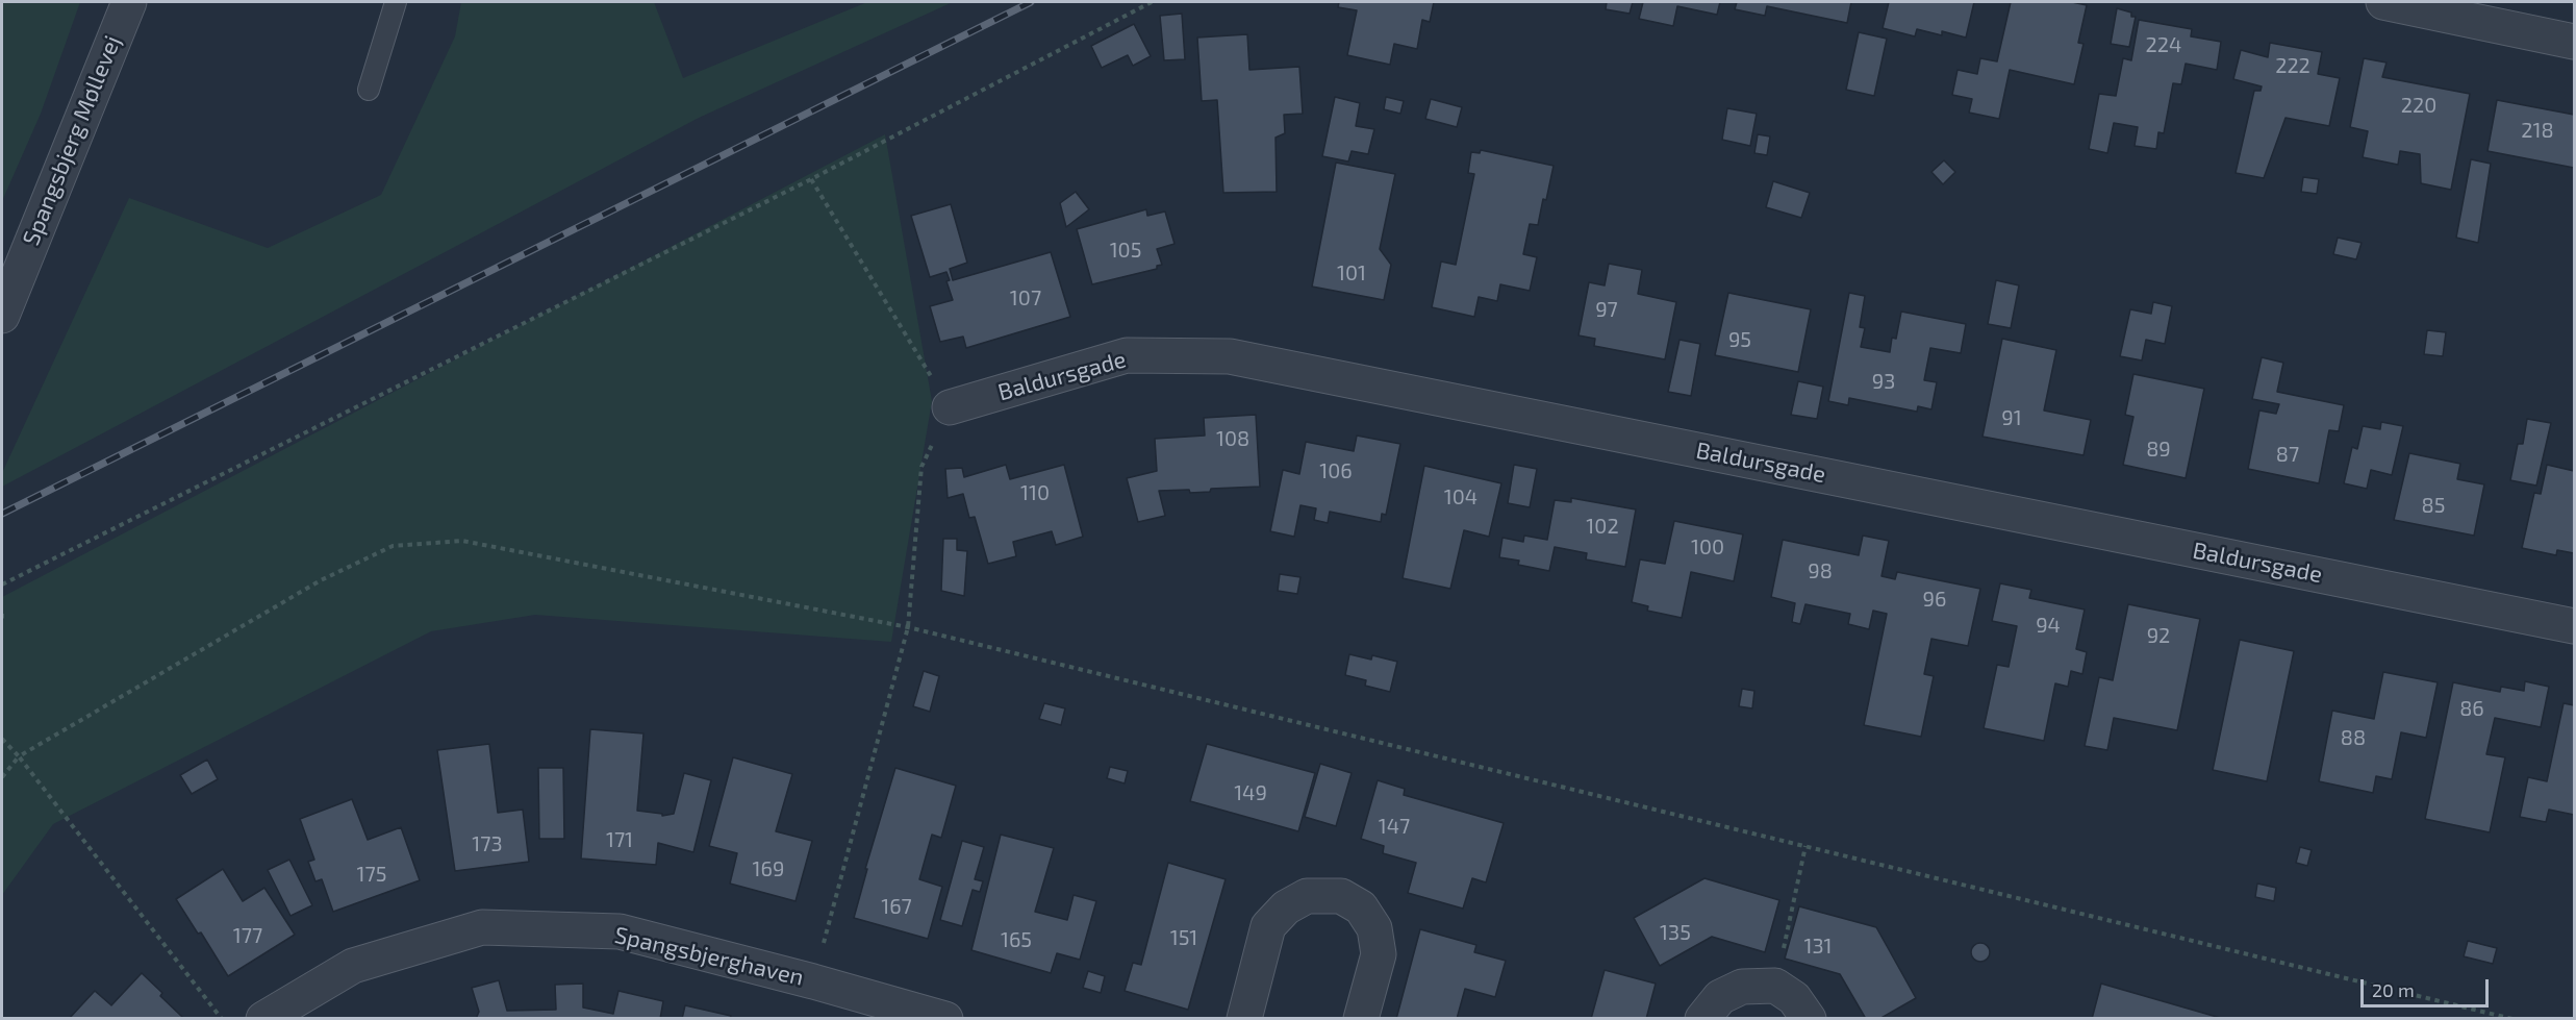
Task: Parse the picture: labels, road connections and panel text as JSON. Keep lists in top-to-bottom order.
{
  "streets": {
    "street": ["Spangsbjerg Møllevej", "Baldursgade", "Spangsbjerghaven"]
  },
  "house_numbers": [
    "224",
    "222",
    "220",
    "218",
    "105",
    "101",
    "107",
    "97",
    "95",
    "93",
    "91",
    "108",
    "89",
    "87",
    "106",
    "110",
    "104",
    "85",
    "102",
    "100",
    "98",
    "96",
    "94",
    "92",
    "86",
    "88",
    "149",
    "147",
    "171",
    "173",
    "169",
    "175",
    "167",
    "135",
    "177",
    "151",
    "165",
    "131"
  ],
  "scale_bar": "20 m"
}
